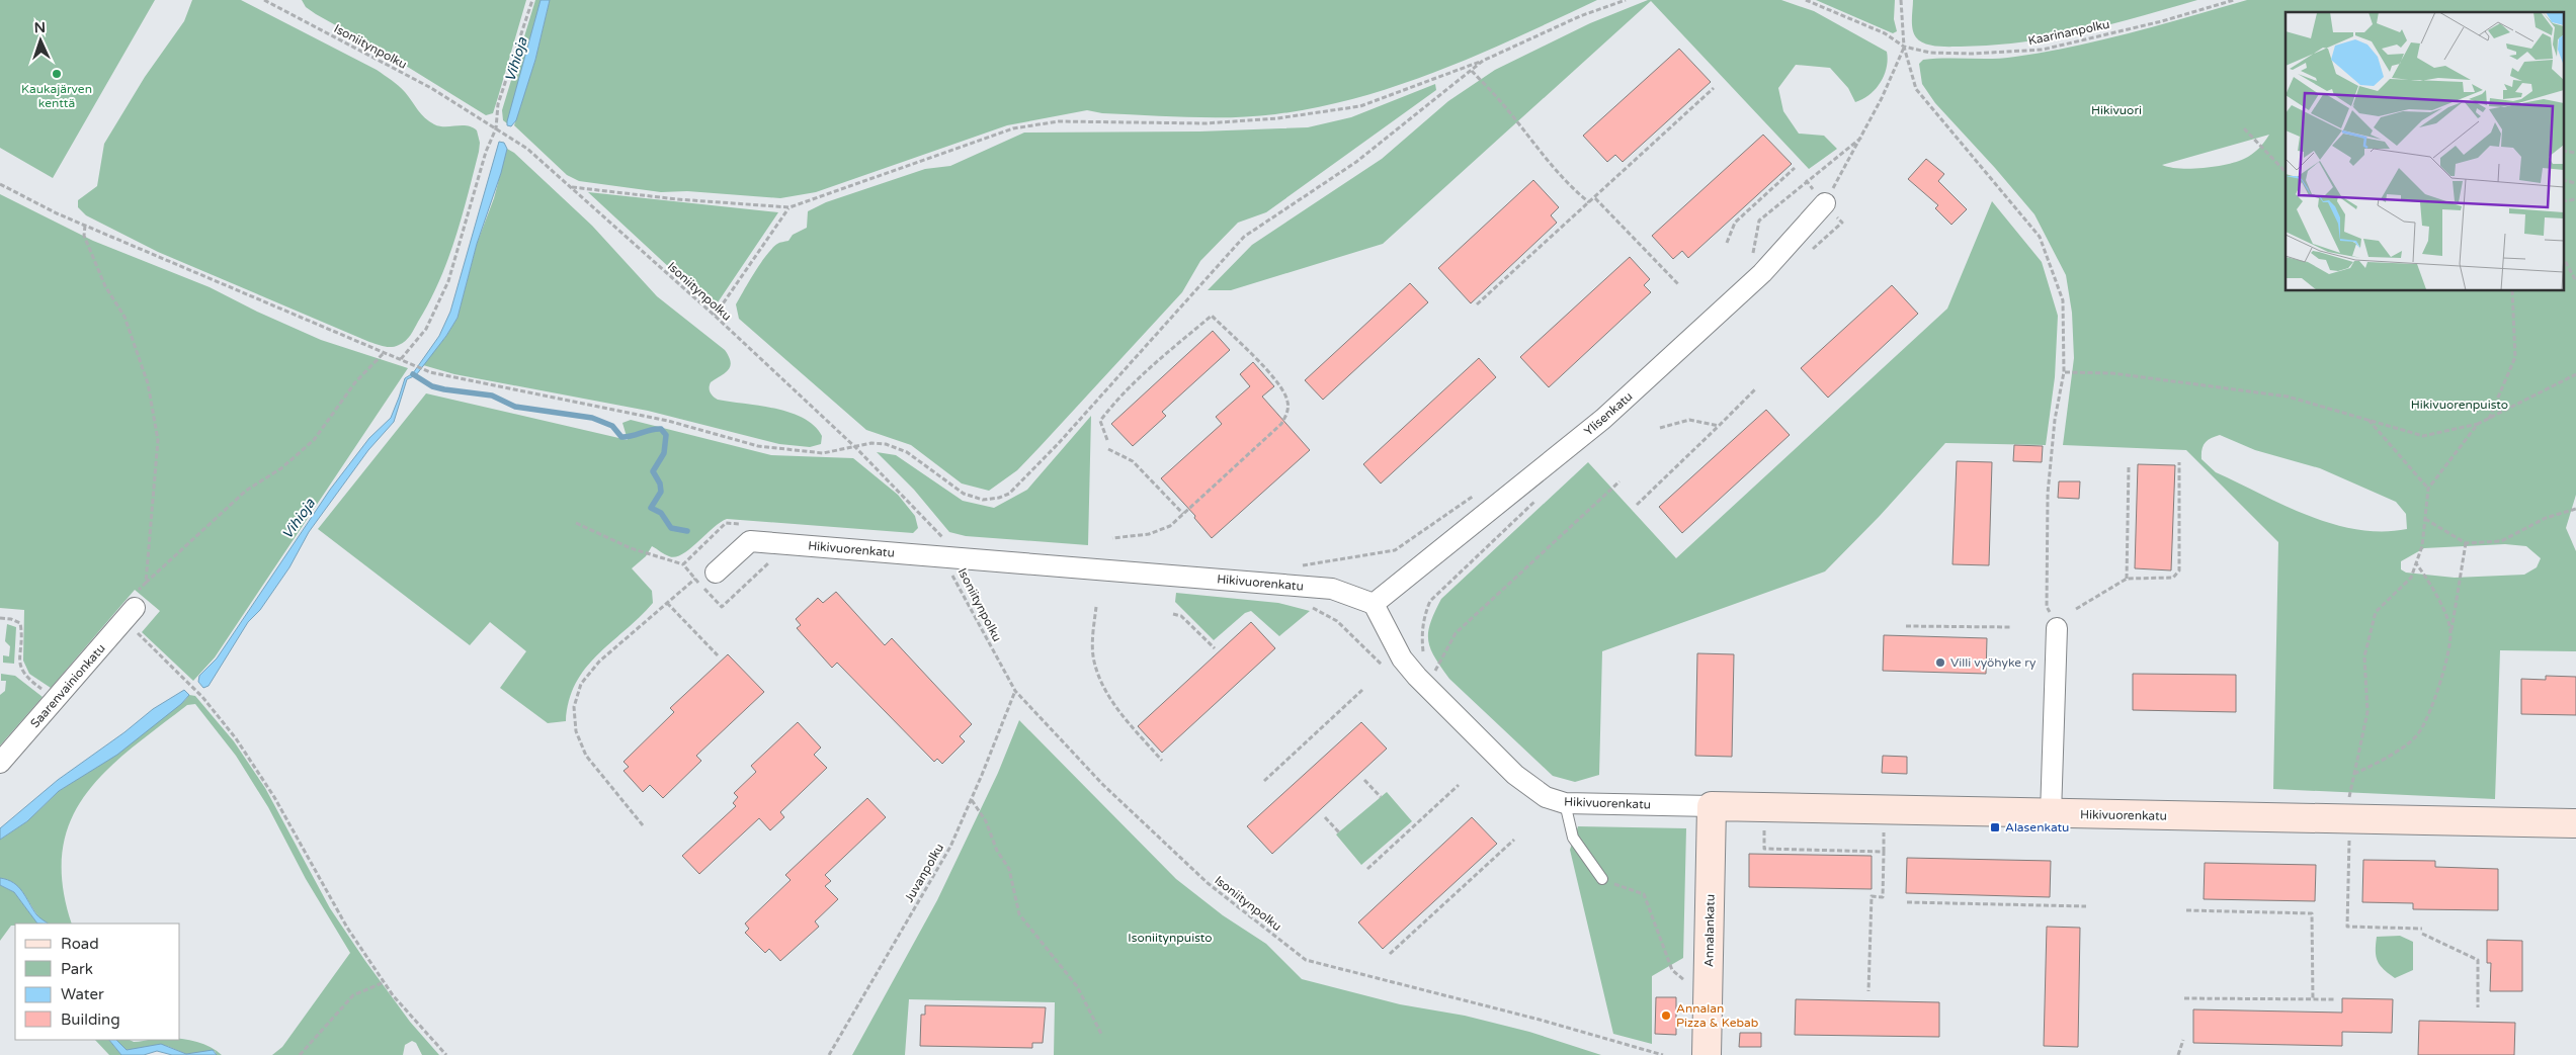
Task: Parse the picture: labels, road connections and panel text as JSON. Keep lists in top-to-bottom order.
{
  "streets": {
    "street": [
      "Ylisenkatu",
      "Hikivuorenkatu",
      "Saarenvainionkatu",
      "Annalankatu"
    ],
    "path": ["Kaarinanpolku", "Isoniitynpolku", "Juvanpolku"]
  },
  "crossings": [
    ["Isoniitynpolku", "Juvanpolku"],
    ["Ylisenkatu", "Hikivuorenkatu"],
    ["Hikivuorenkatu", "Annalankatu"]
  ],
  "water": ["Vihioja"],
  "parks": ["Hikivuori", "Hikivuorenpuisto", "Isoniitynpuisto"],
  "places": {
    "other": ["Kaukajärven kenttä", "Villi vyöhyke ry", "Annalan Pizza & Kebab"],
    "transit": ["Alasenkatu"]
  },
  "legend": [
    "Road",
    "Park",
    "Water",
    "Building"
  ],
  "north": "top"
}
